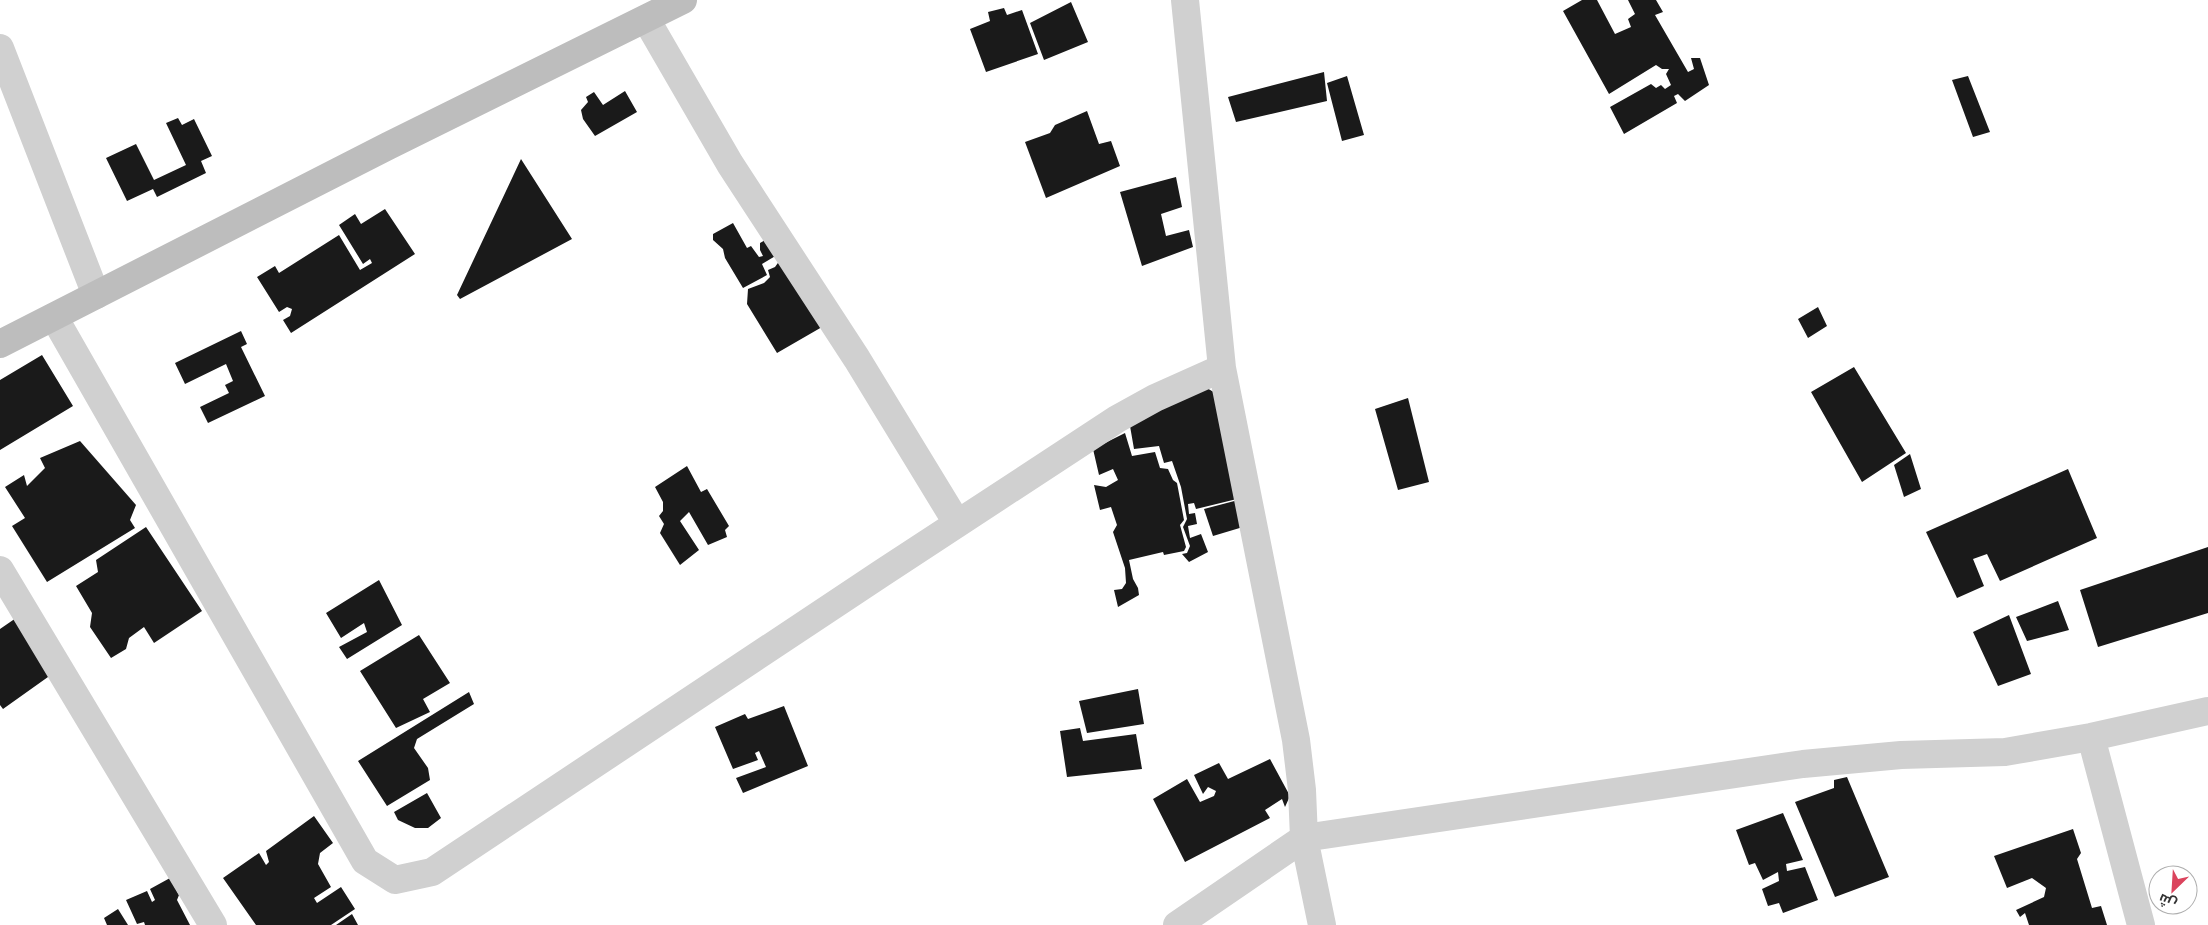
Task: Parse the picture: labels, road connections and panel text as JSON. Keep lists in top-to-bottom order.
{
  "north": "bottom left"
}
